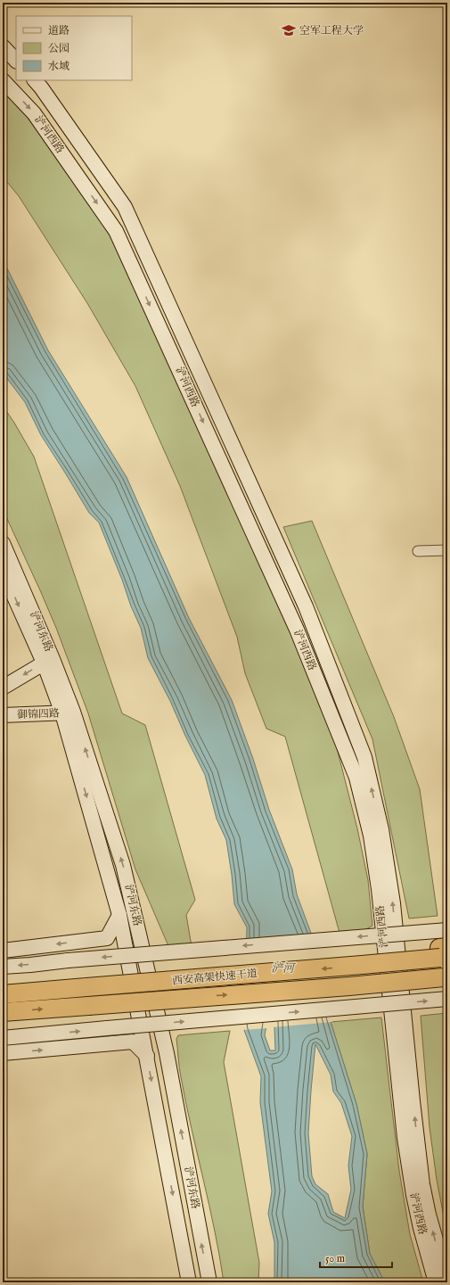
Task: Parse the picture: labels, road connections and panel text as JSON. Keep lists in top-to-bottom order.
{
  "streets": {
    "highway": ["西安高架快速干道"],
    "main road": ["浐河西路", "浐河东路", "御锦四路"]
  },
  "crossings": [
    ["浐河东路", "御锦四路"]
  ],
  "water": ["浐河"],
  "places": {
    "school or university": ["空军工程大学"]
  },
  "legend": ["道路", "公园", "水域"],
  "scale_bar": "50 m"
}
